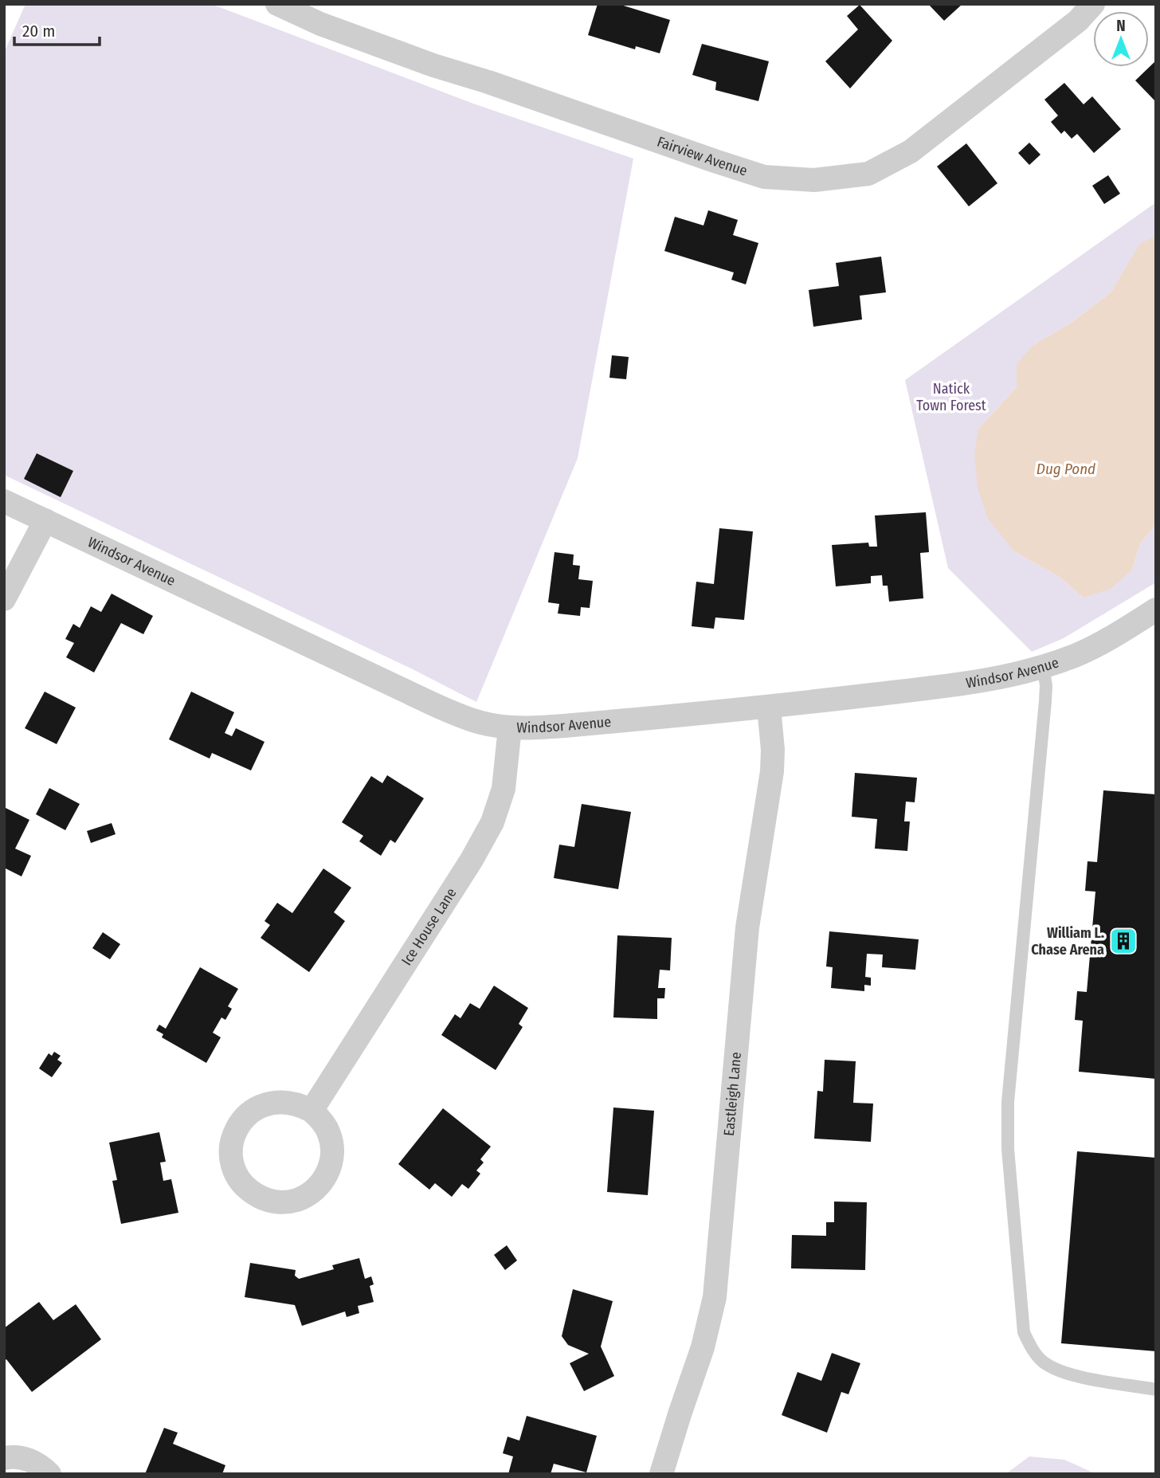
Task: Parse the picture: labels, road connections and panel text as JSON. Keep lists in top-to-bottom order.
{
  "streets": {
    "street": [
      "Fairview Avenue",
      "Windsor Avenue",
      "Ice House Lane",
      "Eastleigh Lane"
    ]
  },
  "crossings": [
    ["Windsor Avenue", "Ice House Lane"],
    ["Windsor Avenue", "Eastleigh Lane"]
  ],
  "water": ["Dug Pond"],
  "parks": ["Natick Town Forest"],
  "places": {
    "building": ["William L. Chase Arena"]
  },
  "scale_bar": "20 m",
  "north": "top"
}
